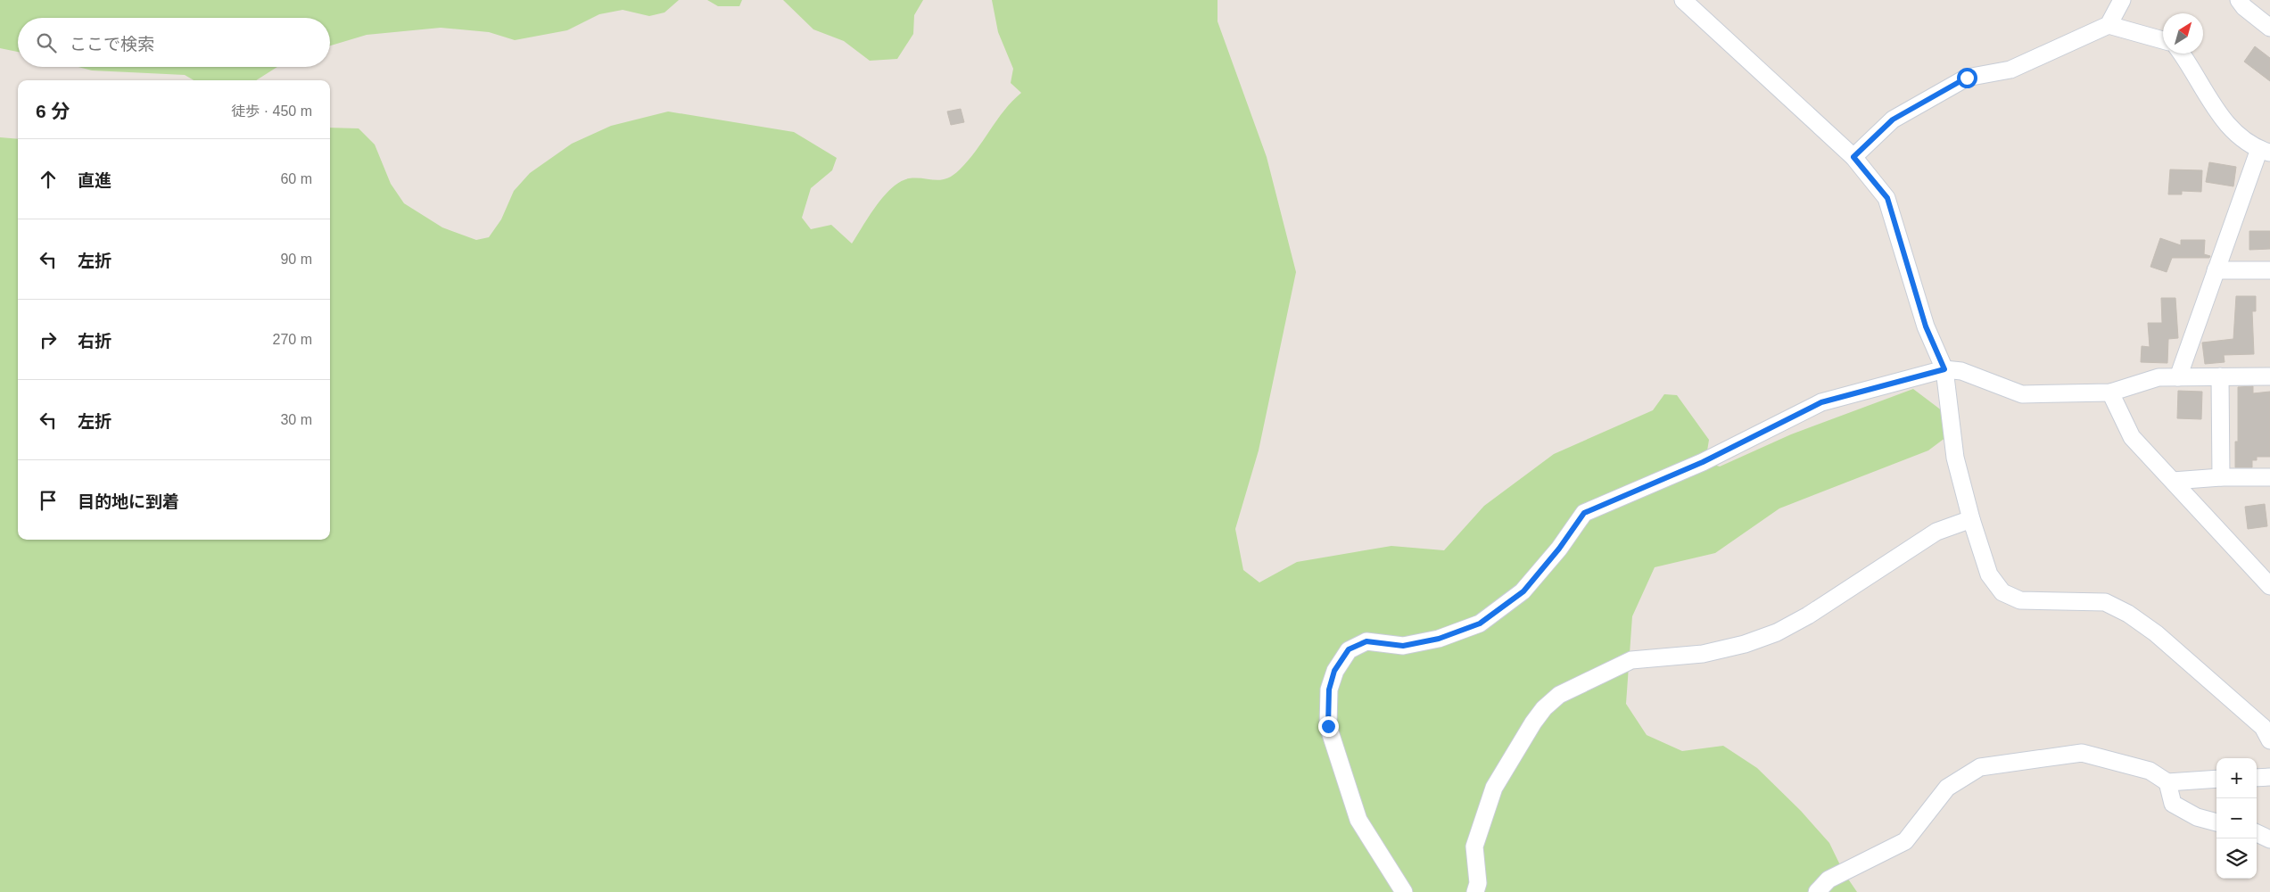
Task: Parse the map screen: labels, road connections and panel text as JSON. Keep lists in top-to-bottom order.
{
  "north": "top right",
  "page": {
    "search": "ここで検索",
    "heading": ["6 分", "徒歩 · 450 m"],
    "list": [
      ["直進", "60 m"],
      ["左折", "90 m"],
      ["右折", "270 m"],
      ["左折", "30 m"],
      "目的地に到着"
    ],
    "map_buttons": ["+", "−"]
  }
}
